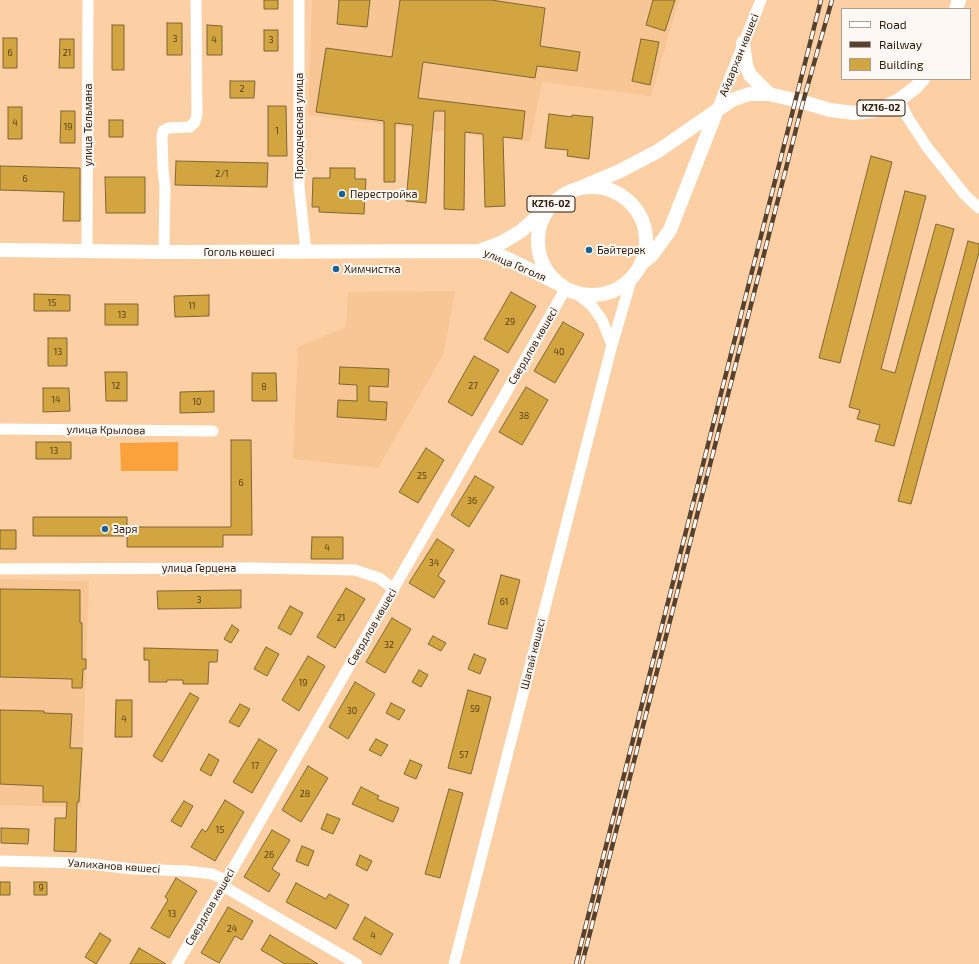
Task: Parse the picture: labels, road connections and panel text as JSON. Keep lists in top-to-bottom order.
{
  "streets": {
    "main road": ["KZ16-02", "Гоголь көшесі", "улица Гоголя"],
    "street": [
      "Айдархан көшесі",
      "улица Тельмана",
      "Проходческая улица",
      "Свердлов көшесі",
      "улица Крылова",
      "улица Герцена",
      "Шапай көшесі",
      "Уәлиханов көшесі"
    ]
  },
  "crossings": [
    ["Айдархан көшесі", "KZ16-02"],
    ["KZ16-02", "улица Гоголя"],
    ["KZ16-02", "Свердлов көшесі"],
    ["KZ16-02", "Шапай көшесі"],
    ["улица Тельмана", "Гоголь көшесі"],
    ["Проходческая улица", "Гоголь көшесі"],
    ["Гоголь көшесі", "улица Гоголя"],
    ["улица Гоголя", "Свердлов көшесі"],
    ["улица Гоголя", "Шапай көшесі"],
    ["Свердлов көшесі", "улица Герцена"],
    ["Свердлов көшесі", "Шапай көшесі"],
    ["Свердлов көшесі", "Уәлиханов көшесі"]
  ],
  "places": [
    "Перестройка",
    "Бәйтерек",
    "Химчистка",
    "Заря"
  ],
  "house_numbers": [
    "3",
    "4",
    "3",
    "6",
    "21",
    "2",
    "4",
    "19",
    "1",
    "2/1",
    "6",
    "15",
    "11",
    "13",
    "29",
    "13",
    "40",
    "12",
    "27",
    "8",
    "14",
    "10",
    "38",
    "13",
    "25",
    "6",
    "36",
    "4",
    "34",
    "3",
    "61",
    "21",
    "32",
    "19",
    "59",
    "30",
    "4",
    "57",
    "17",
    "28",
    "15",
    "26",
    "9",
    "13",
    "24",
    "4"
  ],
  "legend": ["Road", "Railway", "Building"]
}
